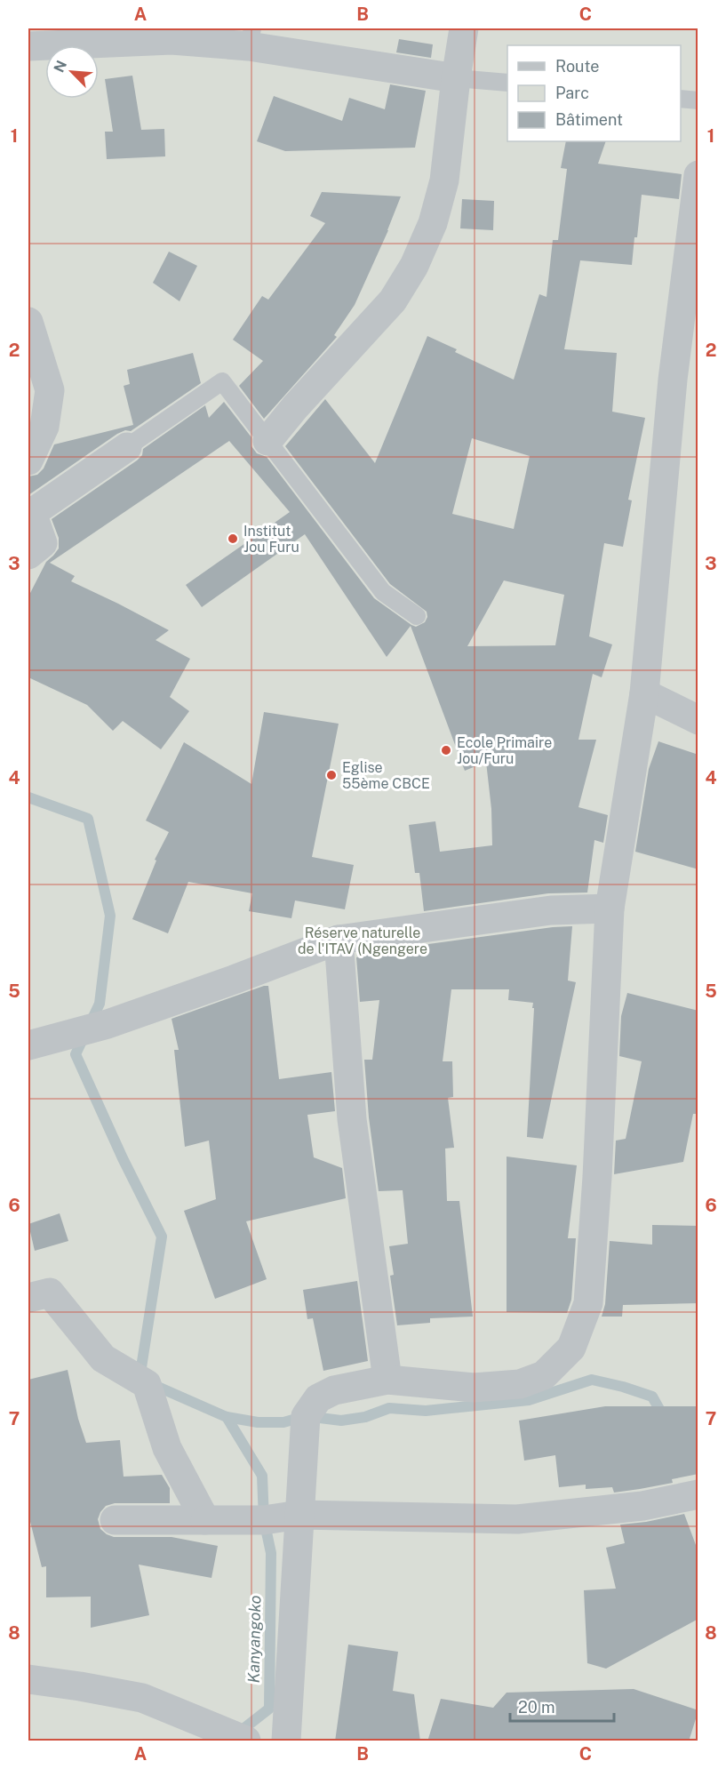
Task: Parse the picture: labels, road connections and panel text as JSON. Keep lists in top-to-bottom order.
{
  "water": ["Kanyangoko"],
  "parks": ["Réserve naturelle de l'ITAV (Ngengere"],
  "places": ["Institut Jou Furu", "Ecole Primaire Jou/Furu", "Eglise 55ème CBCE"],
  "legend": ["Route", "Parc", "Bâtiment"],
  "scale_bar": "20 m",
  "north": "top left",
  "grid": {
    "columns": ["A", "B", "C"],
    "rows": [
      "1",
      "2",
      "3",
      "4",
      "5",
      "6",
      "7",
      "8"
    ]
  }
}
